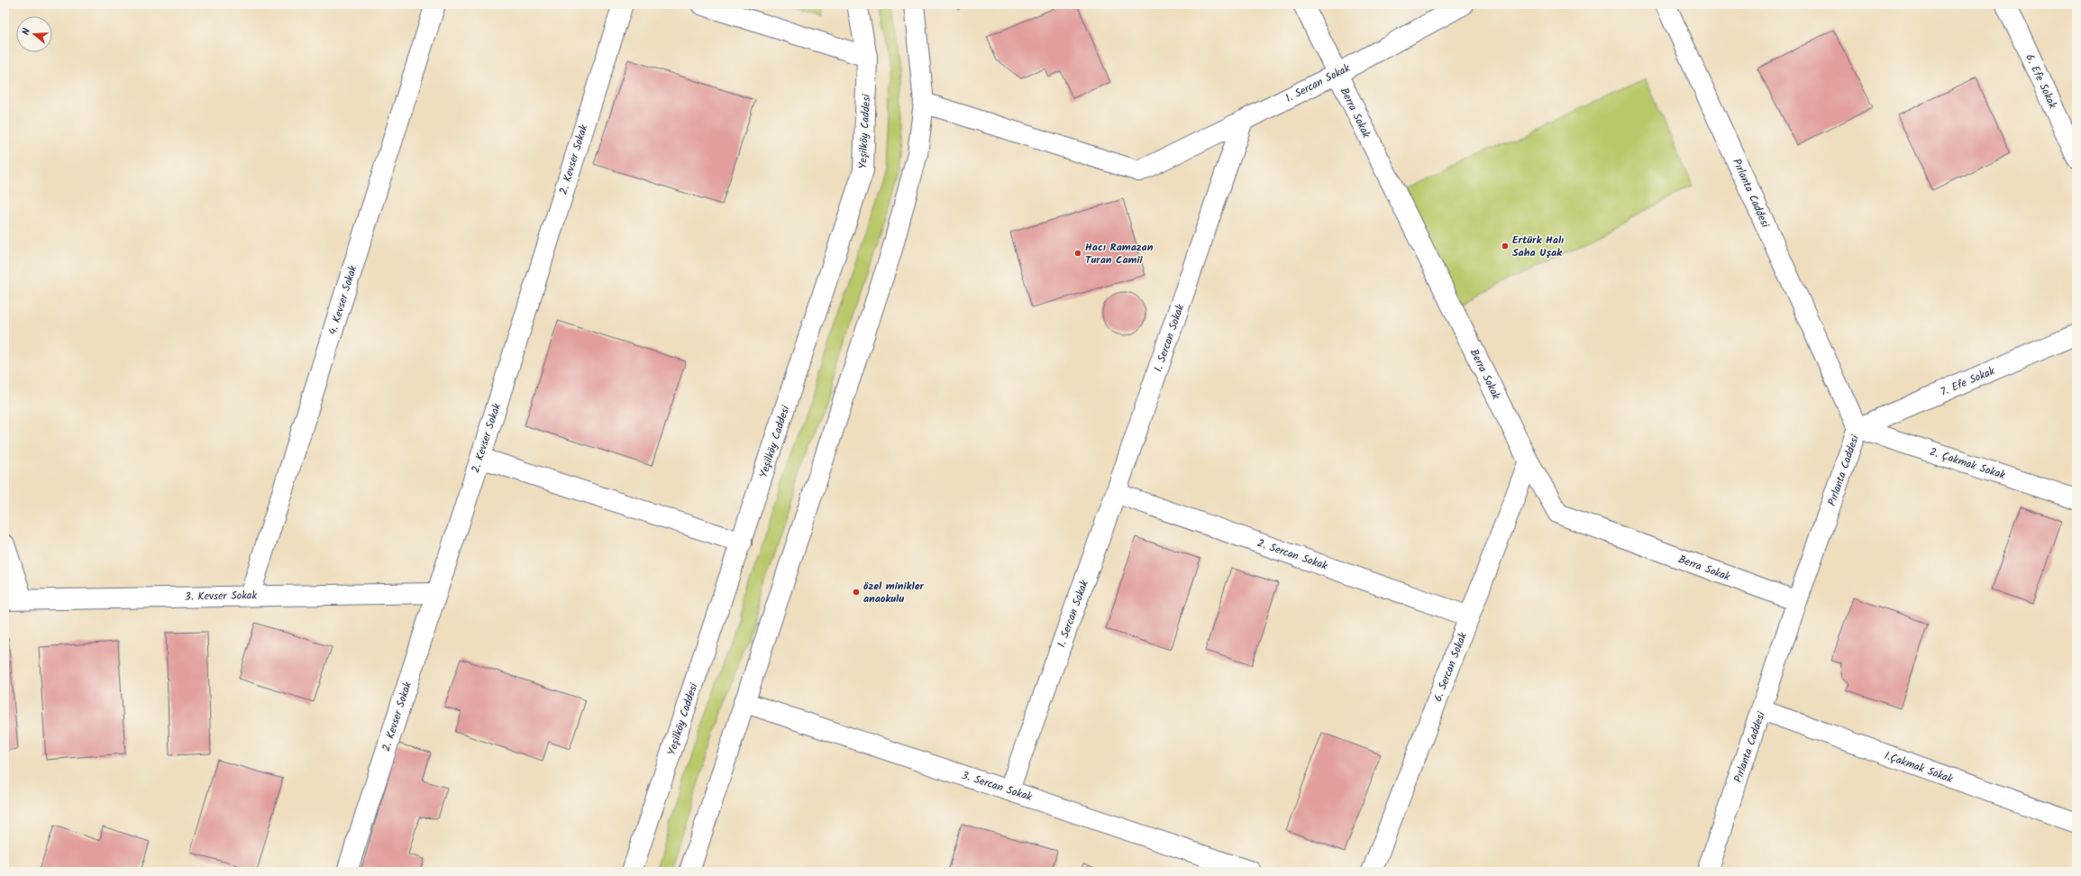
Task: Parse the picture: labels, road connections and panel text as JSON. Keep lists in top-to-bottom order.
{
  "streets": {
    "street": [
      "6. Efe Sokak",
      "1. Sercan Sokak",
      "Berra Sokak",
      "Yeşilköy Caddesi",
      "2. Kevser Sokak",
      "Pırlanta Caddesi",
      "4. Kevser Sokak",
      "7. Efe Sokak",
      "2. Çakmak Sokak",
      "2. Sercan Sokak",
      "3. Kevser Sokak",
      "6. Sercan Sokak",
      "1.Çakmak Sokak",
      "3. Sercan Sokak"
    ]
  },
  "crossings": [
    ["1. Sercan Sokak", "Berra Sokak"],
    ["1. Sercan Sokak", "2. Sercan Sokak"],
    ["1. Sercan Sokak", "3. Sercan Sokak"],
    ["Berra Sokak", "Pırlanta Caddesi"],
    ["Berra Sokak", "6. Sercan Sokak"],
    ["2. Kevser Sokak", "3. Kevser Sokak"],
    ["Pırlanta Caddesi", "7. Efe Sokak"],
    ["Pırlanta Caddesi", "2. Çakmak Sokak"],
    ["Pırlanta Caddesi", "1.Çakmak Sokak"],
    ["4. Kevser Sokak", "3. Kevser Sokak"],
    ["7. Efe Sokak", "2. Çakmak Sokak"],
    ["2. Sercan Sokak", "6. Sercan Sokak"]
  ],
  "places": ["Ertürk Halı Saha Uşak", "Hacı Ramazan Turan Camii", "özel minikler anaokulu"],
  "north": "left"
}
